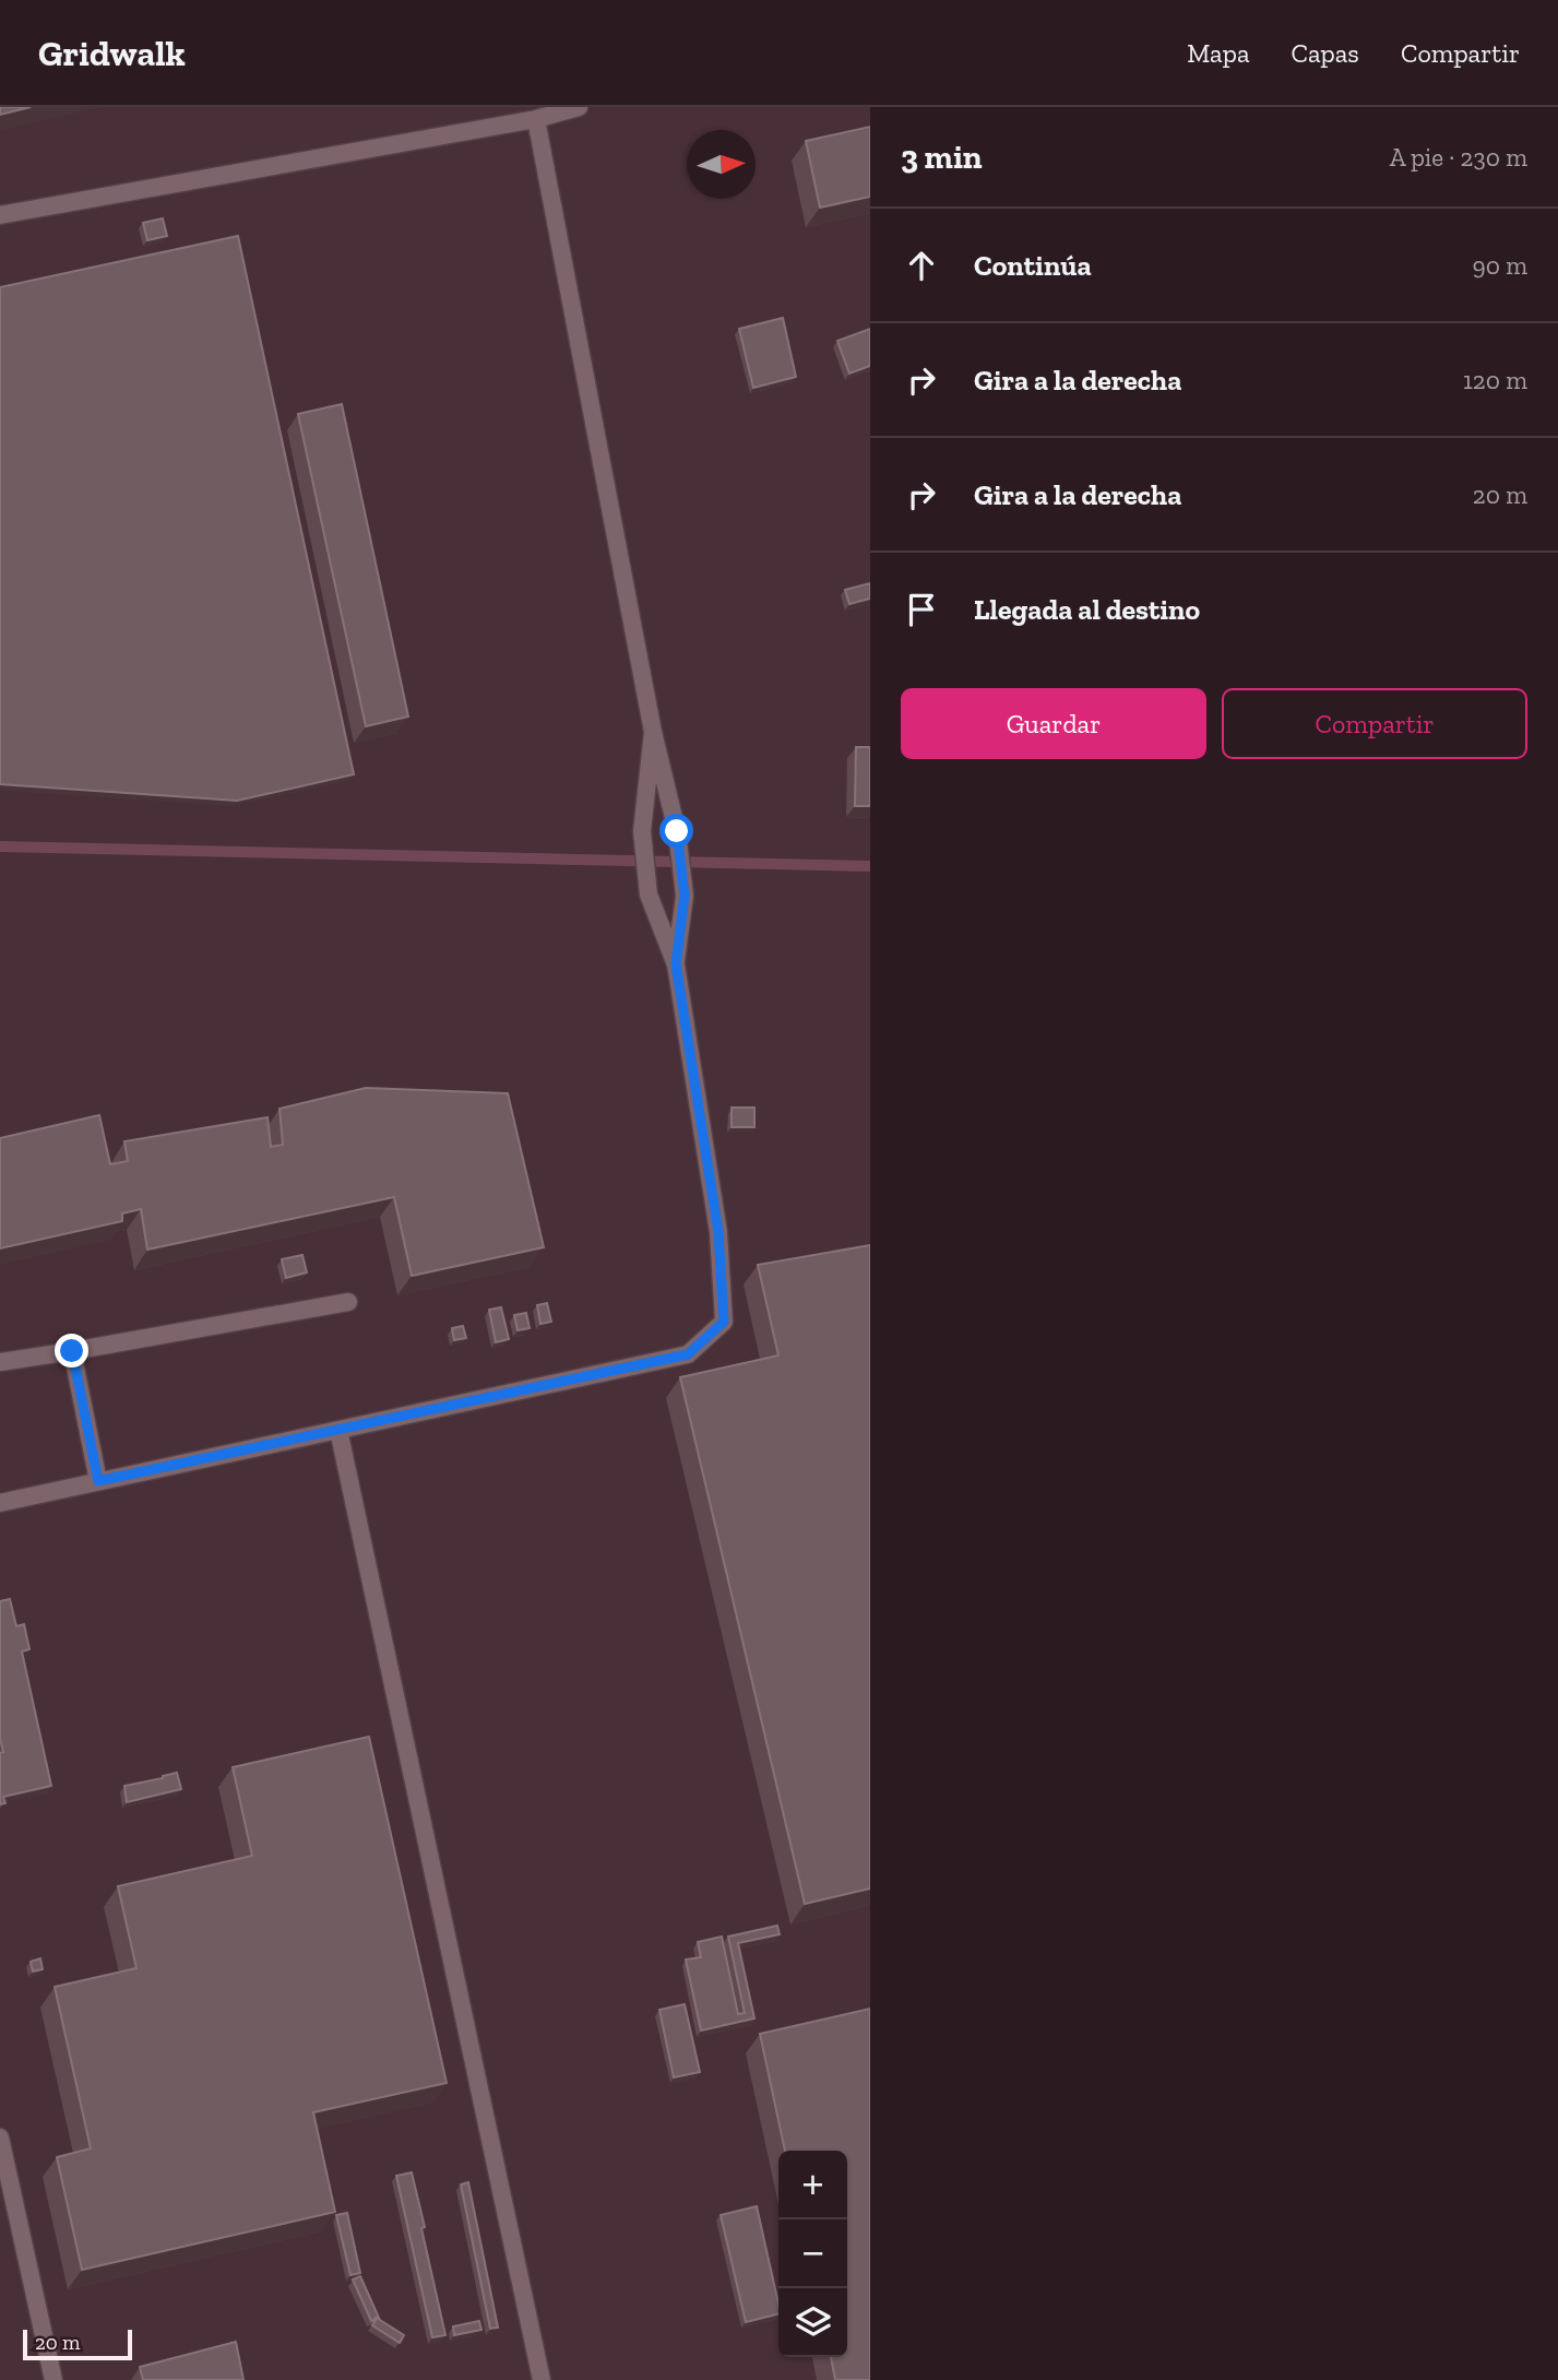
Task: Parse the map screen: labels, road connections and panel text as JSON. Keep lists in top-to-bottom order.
{
  "scale_bar": "20 m",
  "north": "right",
  "page": {
    "header": "Gridwalk",
    "nav": ["Mapa", "Capas", "Compartir"],
    "heading": ["3 min", "A pie · 230 m"],
    "list": [
      ["Continúa", "90 m"],
      ["Gira a la derecha", "120 m"],
      ["Gira a la derecha", "20 m"],
      "Llegada al destino"
    ],
    "buttons": ["Guardar", "Compartir"],
    "map_buttons": ["+", "−"],
    "scale": "20 m"
  }
}
